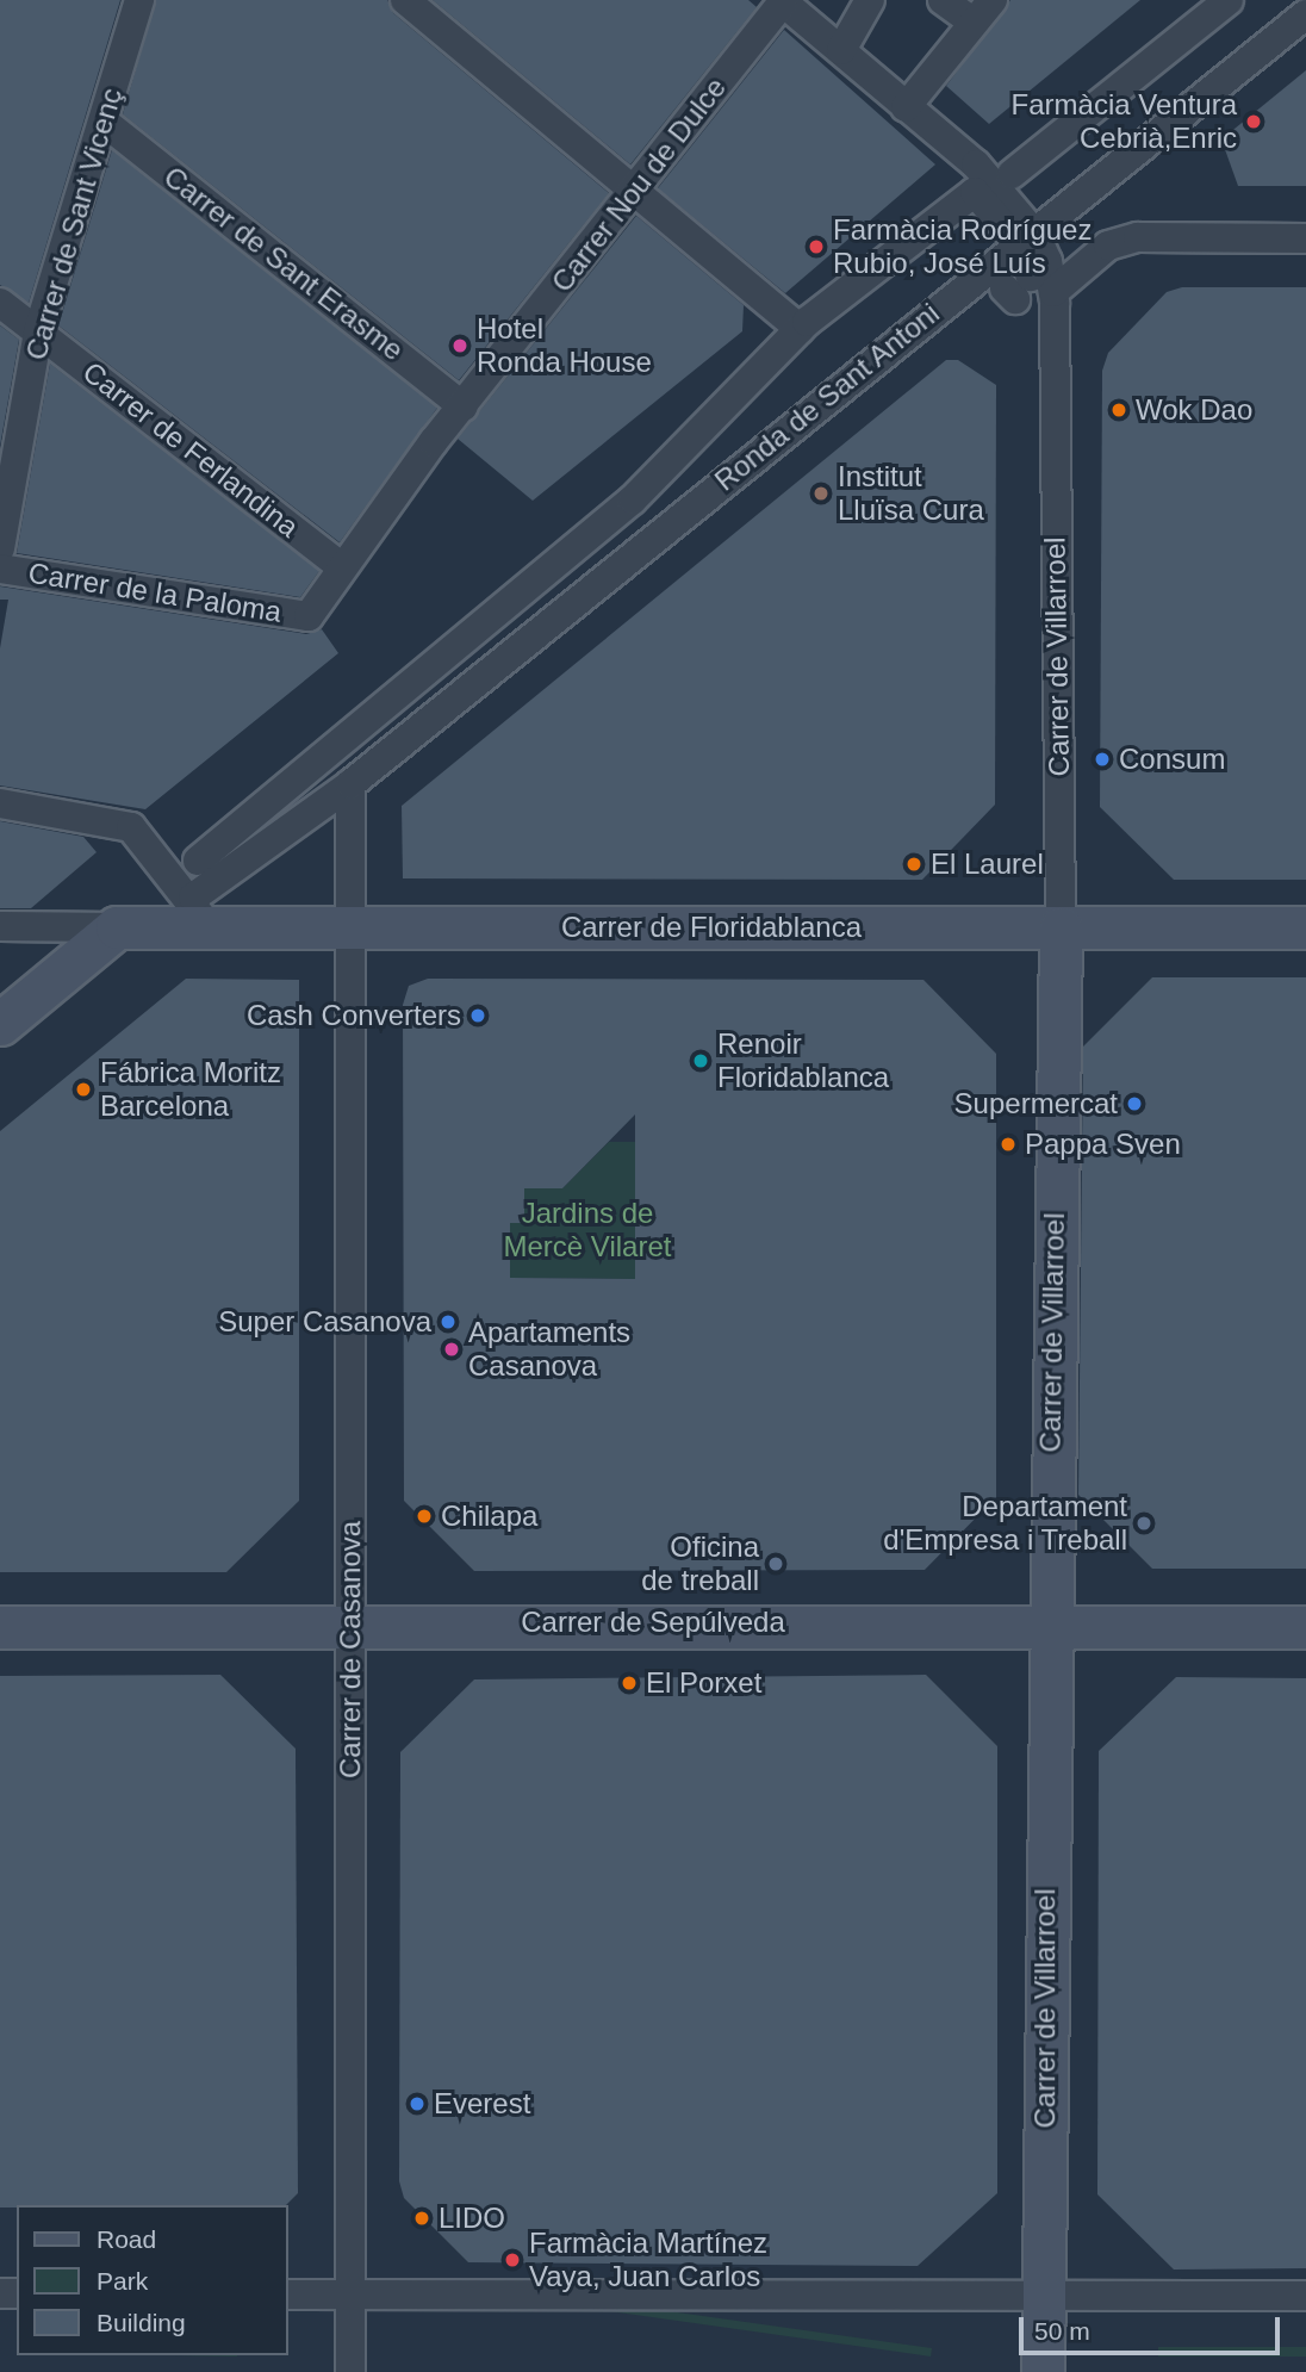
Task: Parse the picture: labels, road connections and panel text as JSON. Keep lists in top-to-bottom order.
{
  "streets": {
    "street": [
      "Carrer Nou de Dulce",
      "Carrer de Sant Vicenç",
      "Carrer de Sant Erasme",
      "Ronda de Sant Antoni",
      "Carrer de Ferlandina",
      "Carrer de la Paloma",
      "Carrer de Villarroel",
      "Carrer de Floridablanca",
      "Carrer de Sepúlveda",
      "Carrer de Casanova"
    ]
  },
  "crossings": [
    ["Carrer Nou de Dulce", "Carrer de Sant Erasme"],
    ["Carrer Nou de Dulce", "Carrer de Ferlandina"],
    ["Carrer Nou de Dulce", "Carrer de la Paloma"],
    ["Carrer de Sant Vicenç", "Carrer de Sant Erasme"],
    ["Carrer de Sant Vicenç", "Carrer de Ferlandina"],
    ["Ronda de Sant Antoni", "Carrer de Villarroel"],
    ["Ronda de Sant Antoni", "Carrer de Floridablanca"],
    ["Carrer de Villarroel", "Carrer de Floridablanca"],
    ["Carrer de Villarroel", "Carrer de Sepúlveda"],
    ["Carrer de Floridablanca", "Carrer de Casanova"],
    ["Carrer de Sepúlveda", "Carrer de Casanova"]
  ],
  "parks": ["Jardins de Mercè Vilaret"],
  "places": [
    "Farmàcia Ventura Cebrià,Enric",
    "Farmàcia Rodríguez Rubio, José Luís",
    "Hotel Ronda House",
    "Wok Dao",
    "Institut Lluïsa Cura",
    "Consum",
    "El Laurel",
    "Cash Converters",
    "Renoir Floridablanca",
    "Fábrica Moritz Barcelona",
    "Supermercat",
    "Pappa Sven",
    "Super Casanova",
    "Apartaments Casanova",
    "Chilapa",
    "Departament d'Empresa i Treball",
    "Oficina de treball",
    "El Porxet",
    "Everest",
    "LIDO",
    "Farmàcia Martínez Vaya, Juan Carlos"
  ],
  "legend": ["Road", "Park", "Building"],
  "scale_bar": "50 m"
}
